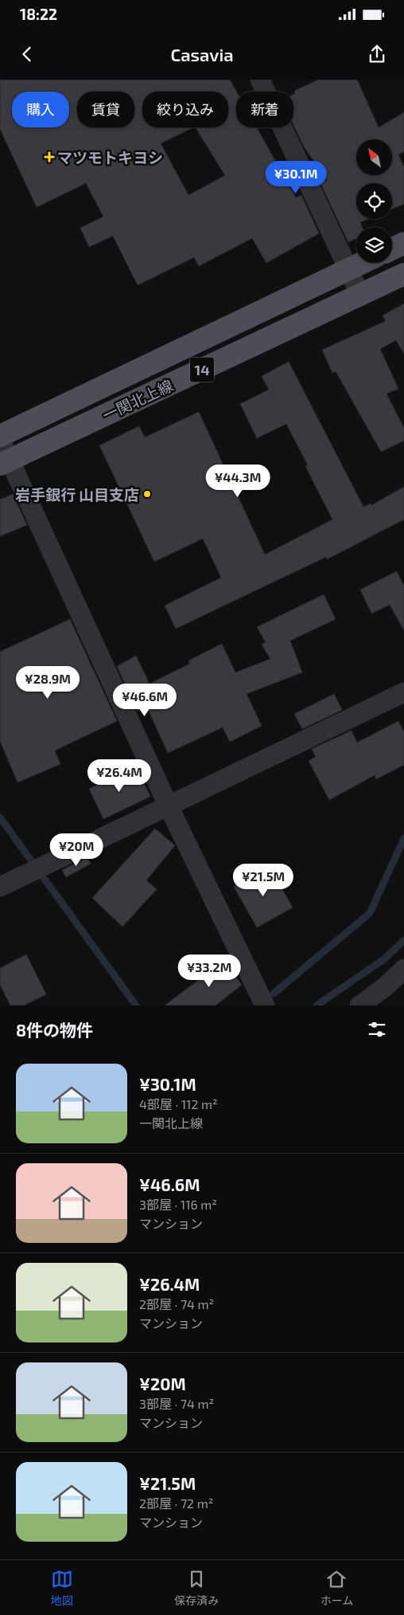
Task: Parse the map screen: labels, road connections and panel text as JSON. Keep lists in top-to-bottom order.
{
  "streets": {
    "main road": ["14", "一関北上線"]
  },
  "places": {
    "health": ["マツモトキヨシ"],
    "other": ["岩手銀行 山目支店"]
  },
  "north": "top left",
  "page": {
    "status": "18:22",
    "header": "Casavia",
    "chip": [
      "購入",
      "賃貸",
      "絞り込み",
      "新着"
    ],
    "price": [
      "¥30.1M",
      "¥44.3M",
      "¥28.9M",
      "¥46.6M",
      "¥26.4M",
      "¥20M",
      "¥21.5M",
      "¥33.2M"
    ],
    "heading": "8件の物件",
    "list": [
      {
        "name": "¥30.1M",
        "note": "4部屋 · 112 m² · 一関北上線"
      },
      {
        "name": "¥46.6M",
        "note": "3部屋 · 116 m² · マンション"
      },
      {
        "name": "¥26.4M",
        "note": "2部屋 · 74 m² · マンション"
      },
      {
        "name": "¥20M",
        "note": "3部屋 · 74 m² · マンション"
      },
      {
        "name": "¥21.5M",
        "note": "2部屋 · 72 m² · マンション"
      }
    ],
    "tabs": ["地図", "保存済み", "ホーム"]
  }
}
